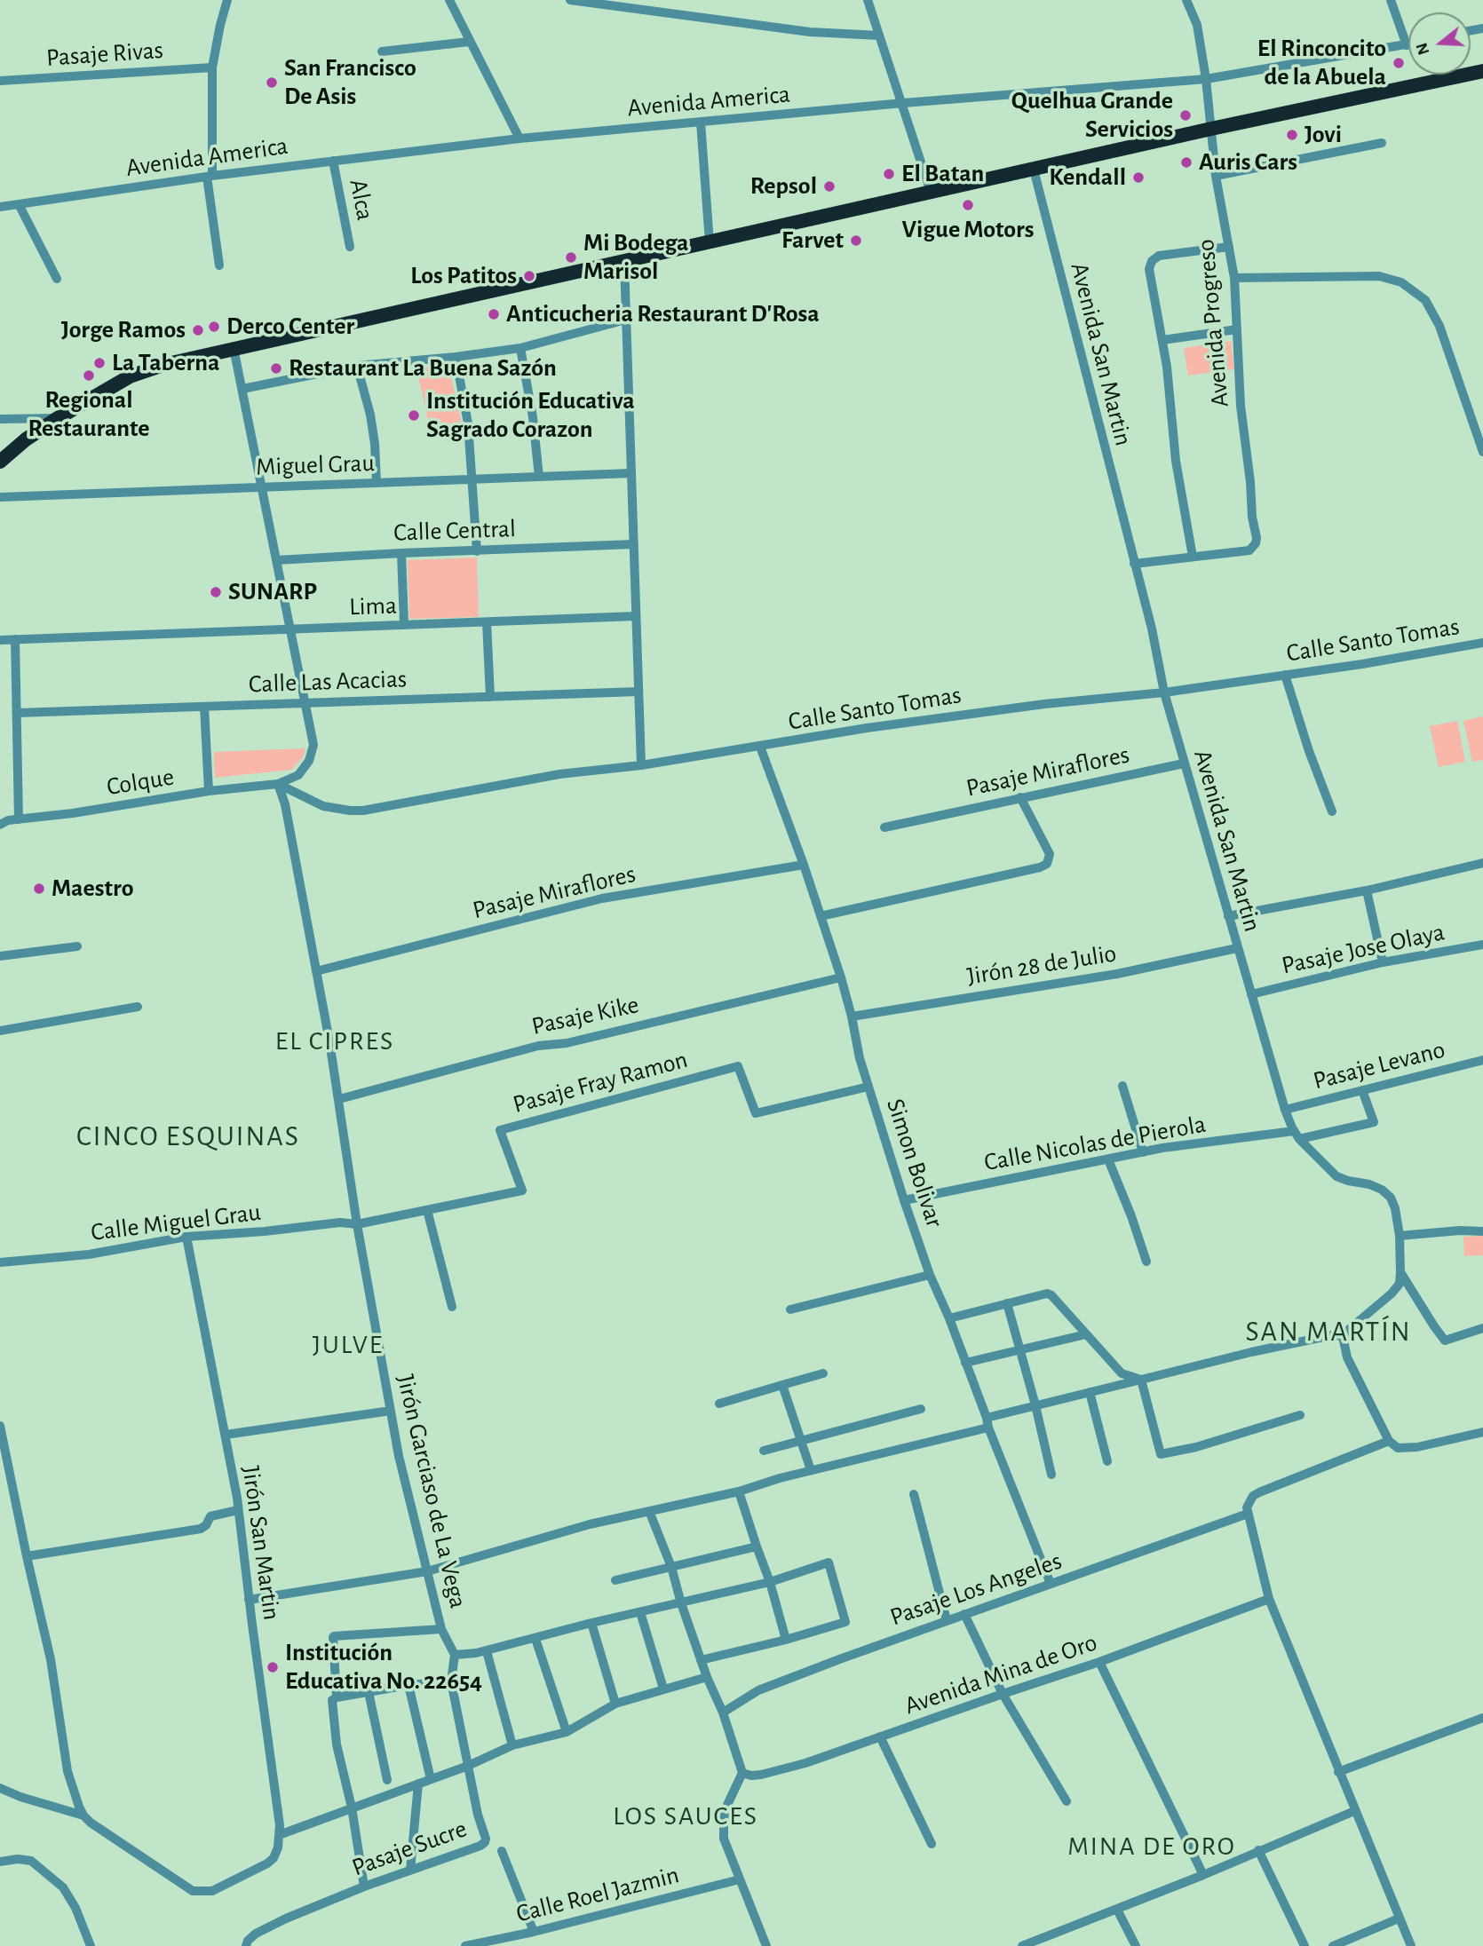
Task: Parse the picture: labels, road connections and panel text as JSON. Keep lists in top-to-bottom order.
{
  "streets": {
    "street": [
      "Pasaje Rivas",
      "Avenida America",
      "Alca",
      "Avenida Progreso",
      "Avenida San Martin",
      "Miguel Grau",
      "Calle Central",
      "Lima",
      "Calle Santo Tomas",
      "Calle Las Acacias",
      "Pasaje Miraflores",
      "Colque",
      "Pasaje Jose Olaya",
      "Jirón 28 de Julio",
      "Pasaje Kike",
      "Pasaje Levano",
      "Pasaje Fray Ramon",
      "Calle Nicolas de Pierola",
      "Simon Bolivar",
      "Calle Miguel Grau",
      "Jirón Garciaso de La Vega",
      "Jirón San Martin",
      "Pasaje Los Angeles",
      "Avenida Mina de Oro",
      "Pasaje Sucre",
      "Calle Roel Jazmin"
    ]
  },
  "crossings": [
    ["Avenida America", "Alca"],
    ["Avenida America", "Avenida Progreso"],
    ["Avenida San Martin", "Calle Santo Tomas"],
    ["Avenida San Martin", "Pasaje Miraflores"],
    ["Avenida San Martin", "Pasaje Jose Olaya"],
    ["Avenida San Martin", "Jirón 28 de Julio"],
    ["Avenida San Martin", "Pasaje Levano"],
    ["Avenida San Martin", "Calle Nicolas de Pierola"],
    ["Calle Santo Tomas", "Colque"],
    ["Calle Santo Tomas", "Simon Bolivar"],
    ["Calle Santo Tomas", "Jirón Garciaso de La Vega"],
    ["Pasaje Miraflores", "Simon Bolivar"],
    ["Pasaje Miraflores", "Jirón Garciaso de La Vega"],
    ["Colque", "Jirón Garciaso de La Vega"],
    ["Jirón 28 de Julio", "Simon Bolivar"],
    ["Pasaje Kike", "Simon Bolivar"],
    ["Pasaje Kike", "Jirón Garciaso de La Vega"],
    ["Pasaje Levano", "Calle Nicolas de Pierola"],
    ["Pasaje Fray Ramon", "Simon Bolivar"],
    ["Pasaje Fray Ramon", "Calle Miguel Grau"],
    ["Pasaje Fray Ramon", "Jirón Garciaso de La Vega"],
    ["Calle Nicolas de Pierola", "Simon Bolivar"],
    ["Simon Bolivar", "Pasaje Los Angeles"],
    ["Calle Miguel Grau", "Jirón Garciaso de La Vega"],
    ["Calle Miguel Grau", "Jirón San Martin"],
    ["Jirón Garciaso de La Vega", "Pasaje Sucre"]
  ],
  "districts": [
    "EL CIPRES",
    "CINCO ESQUINAS",
    "SAN MARTÍN",
    "JULVE",
    "LOS SAUCES",
    "MINA DE ORO"
  ],
  "places": [
    "El Rinconcito de la Abuela",
    "San Francisco De Asis",
    "Quelhua Grande Servicios",
    "Jovi",
    "Auris Cars",
    "El Batan",
    "Kendall",
    "Repsol",
    "Vigue Motors",
    "Farvet",
    "Mi Bodega Marisol",
    "Los Patitos",
    "Anticucheria Restaurant D'Rosa",
    "Derco Center",
    "Jorge Ramos",
    "La Taberna",
    "Restaurant La Buena Sazón",
    "Regional Restaurante",
    "Institución Educativa Sagrado Corazon",
    "SUNARP",
    "Maestro",
    "Institución Educativa No. 22654"
  ],
  "north": "left"
}
